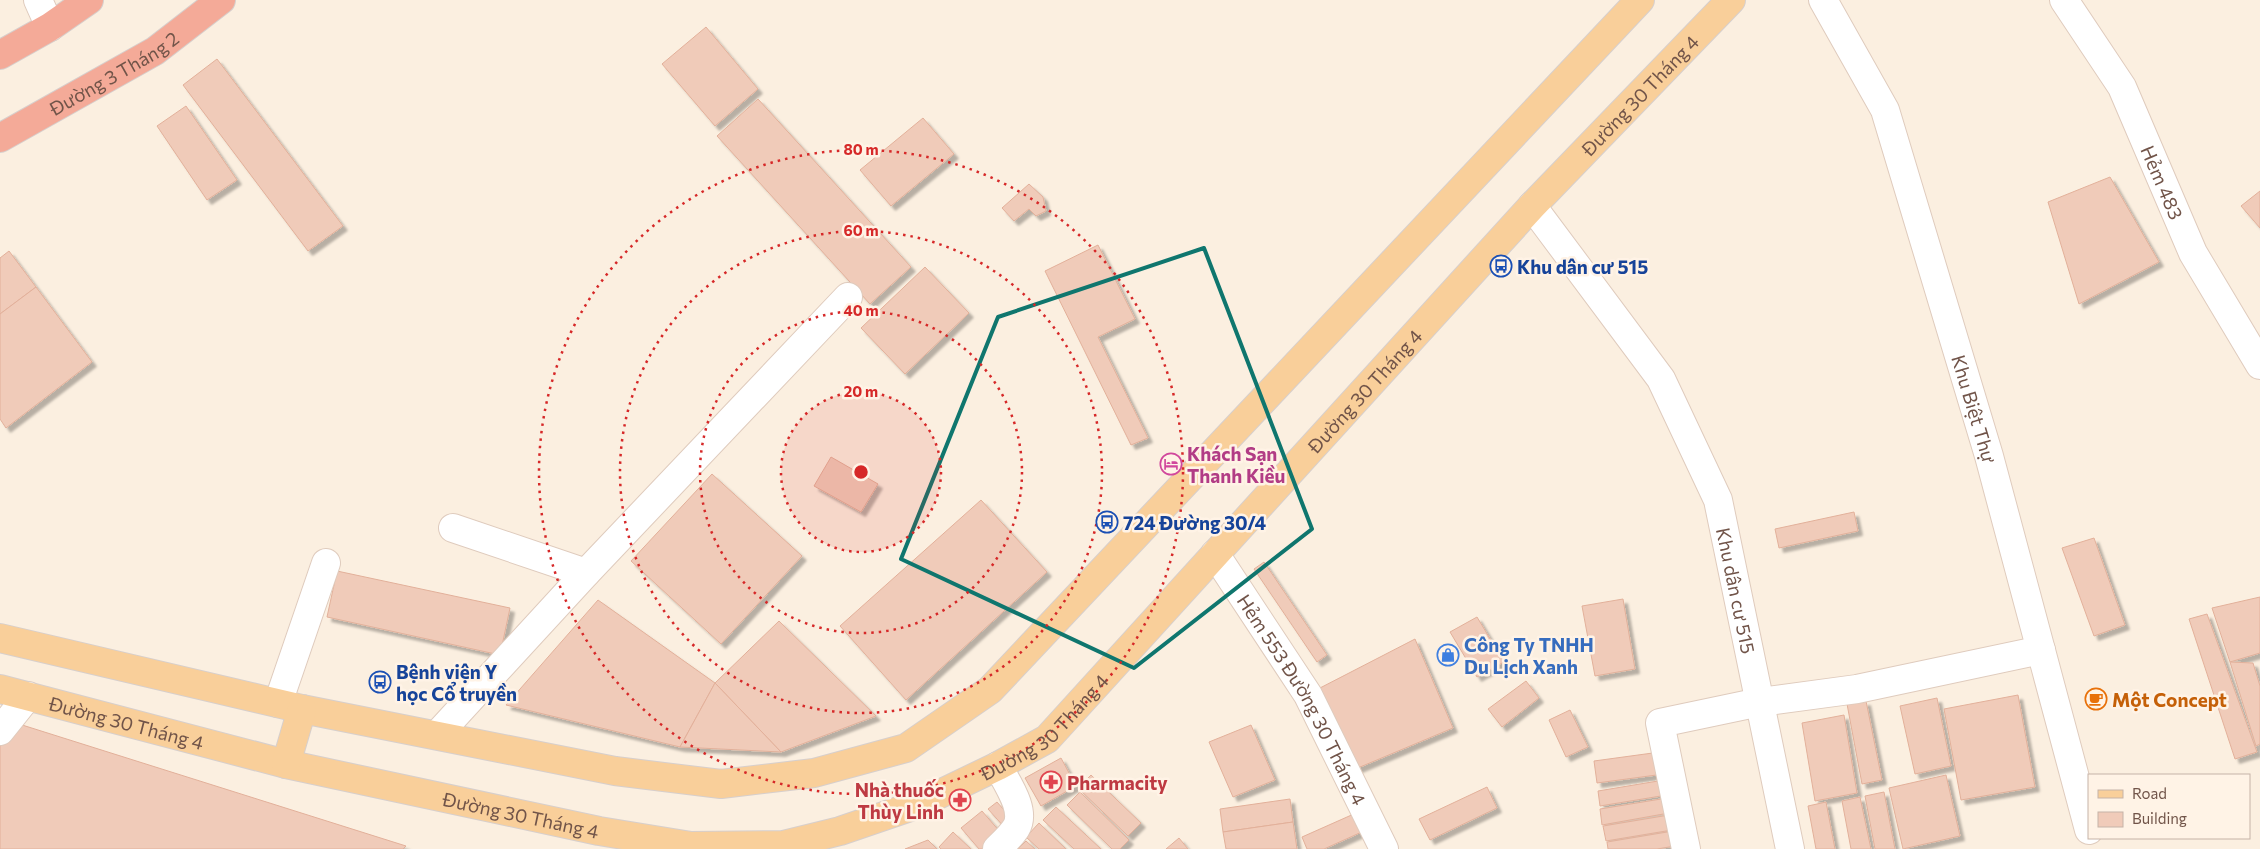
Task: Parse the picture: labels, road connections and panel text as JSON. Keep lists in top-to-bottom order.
{
  "streets": {
    "highway": ["Đường 3 Tháng 2"],
    "main road": ["Đường 30 Tháng 4"],
    "street": [
      "Hẻm 483",
      "Khu Biệt Thự",
      "Khu dân cư 515",
      "Hẻm 553 Đường 30 Tháng 4"
    ]
  },
  "crossings": [
    ["Đường 30 Tháng 4", "Khu dân cư 515"],
    ["Đường 30 Tháng 4", "Hẻm 553 Đường 30 Tháng 4"]
  ],
  "places": {
    "bus stop": ["Khu dân cư 515", "724 Đường 30/4", "Bệnh viện Y học Cổ truyền"],
    "hotel": ["Khách Sạn Thanh Kiều"],
    "shop": ["Công Ty TNHH Du Lịch Xanh"],
    "cafe": ["Một Concept"],
    "pharmacy": ["Pharmacity", "Nhà thuốc Thùy Linh"]
  },
  "legend": ["Road", "Building"],
  "rings": [
    "80 m",
    "60 m",
    "40 m",
    "20 m"
  ]
}
